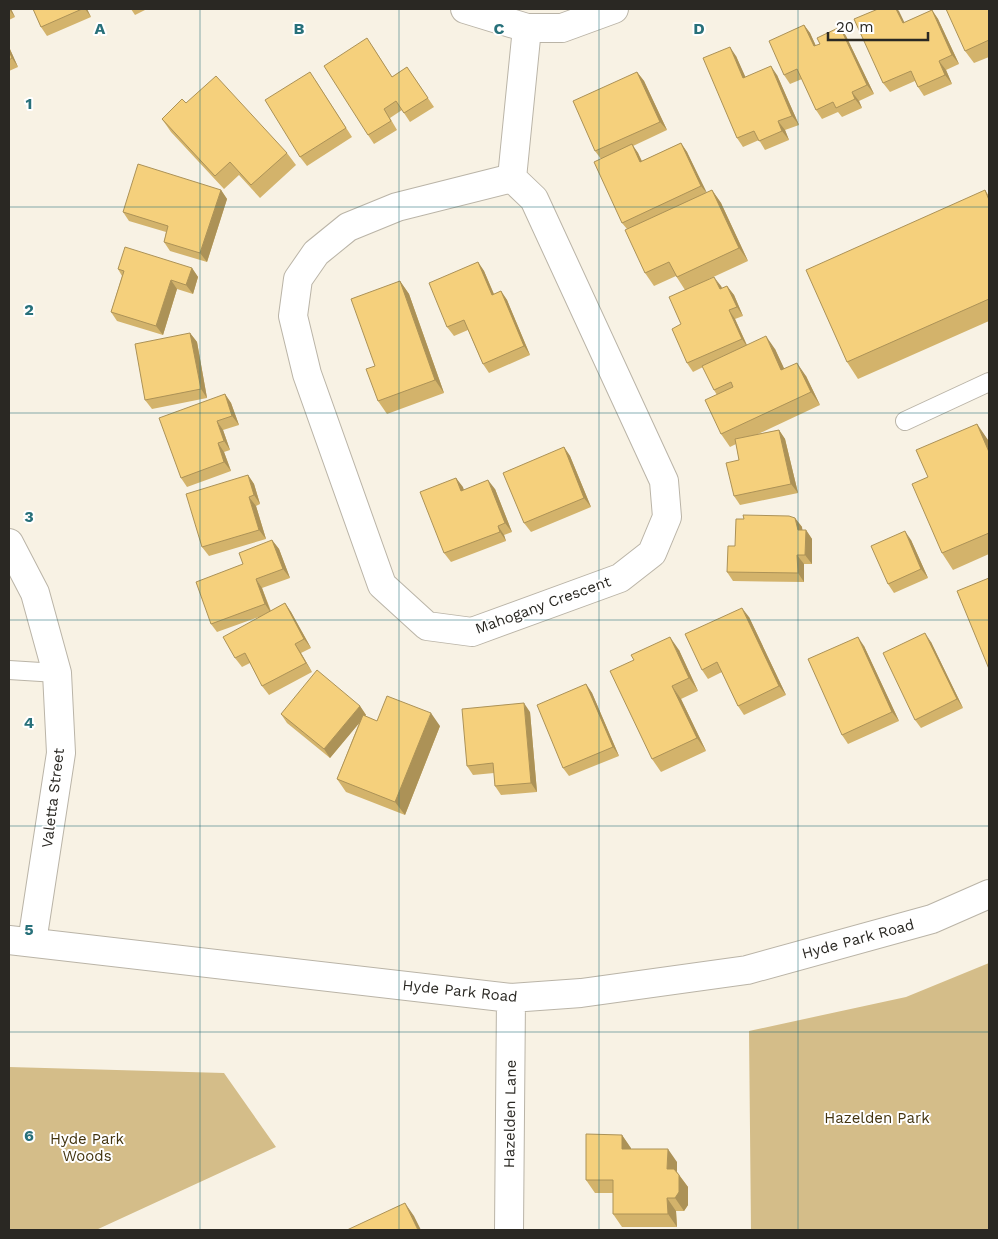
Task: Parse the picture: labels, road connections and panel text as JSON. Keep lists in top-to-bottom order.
{
  "streets": {
    "street": [
      "Mahogany Crescent",
      "Valetta Street",
      "Hyde Park Road",
      "Hazelden Lane"
    ]
  },
  "crossings": [
    ["Valetta Street", "Hyde Park Road"],
    ["Hyde Park Road", "Hazelden Lane"]
  ],
  "parks": ["Hazelden Park", "Hyde Park Woods"],
  "scale_bar": "20 m",
  "grid": {
    "columns": [
      "A",
      "B",
      "C",
      "D"
    ],
    "rows": [
      "1",
      "2",
      "3",
      "4",
      "5",
      "6"
    ]
  }
}
